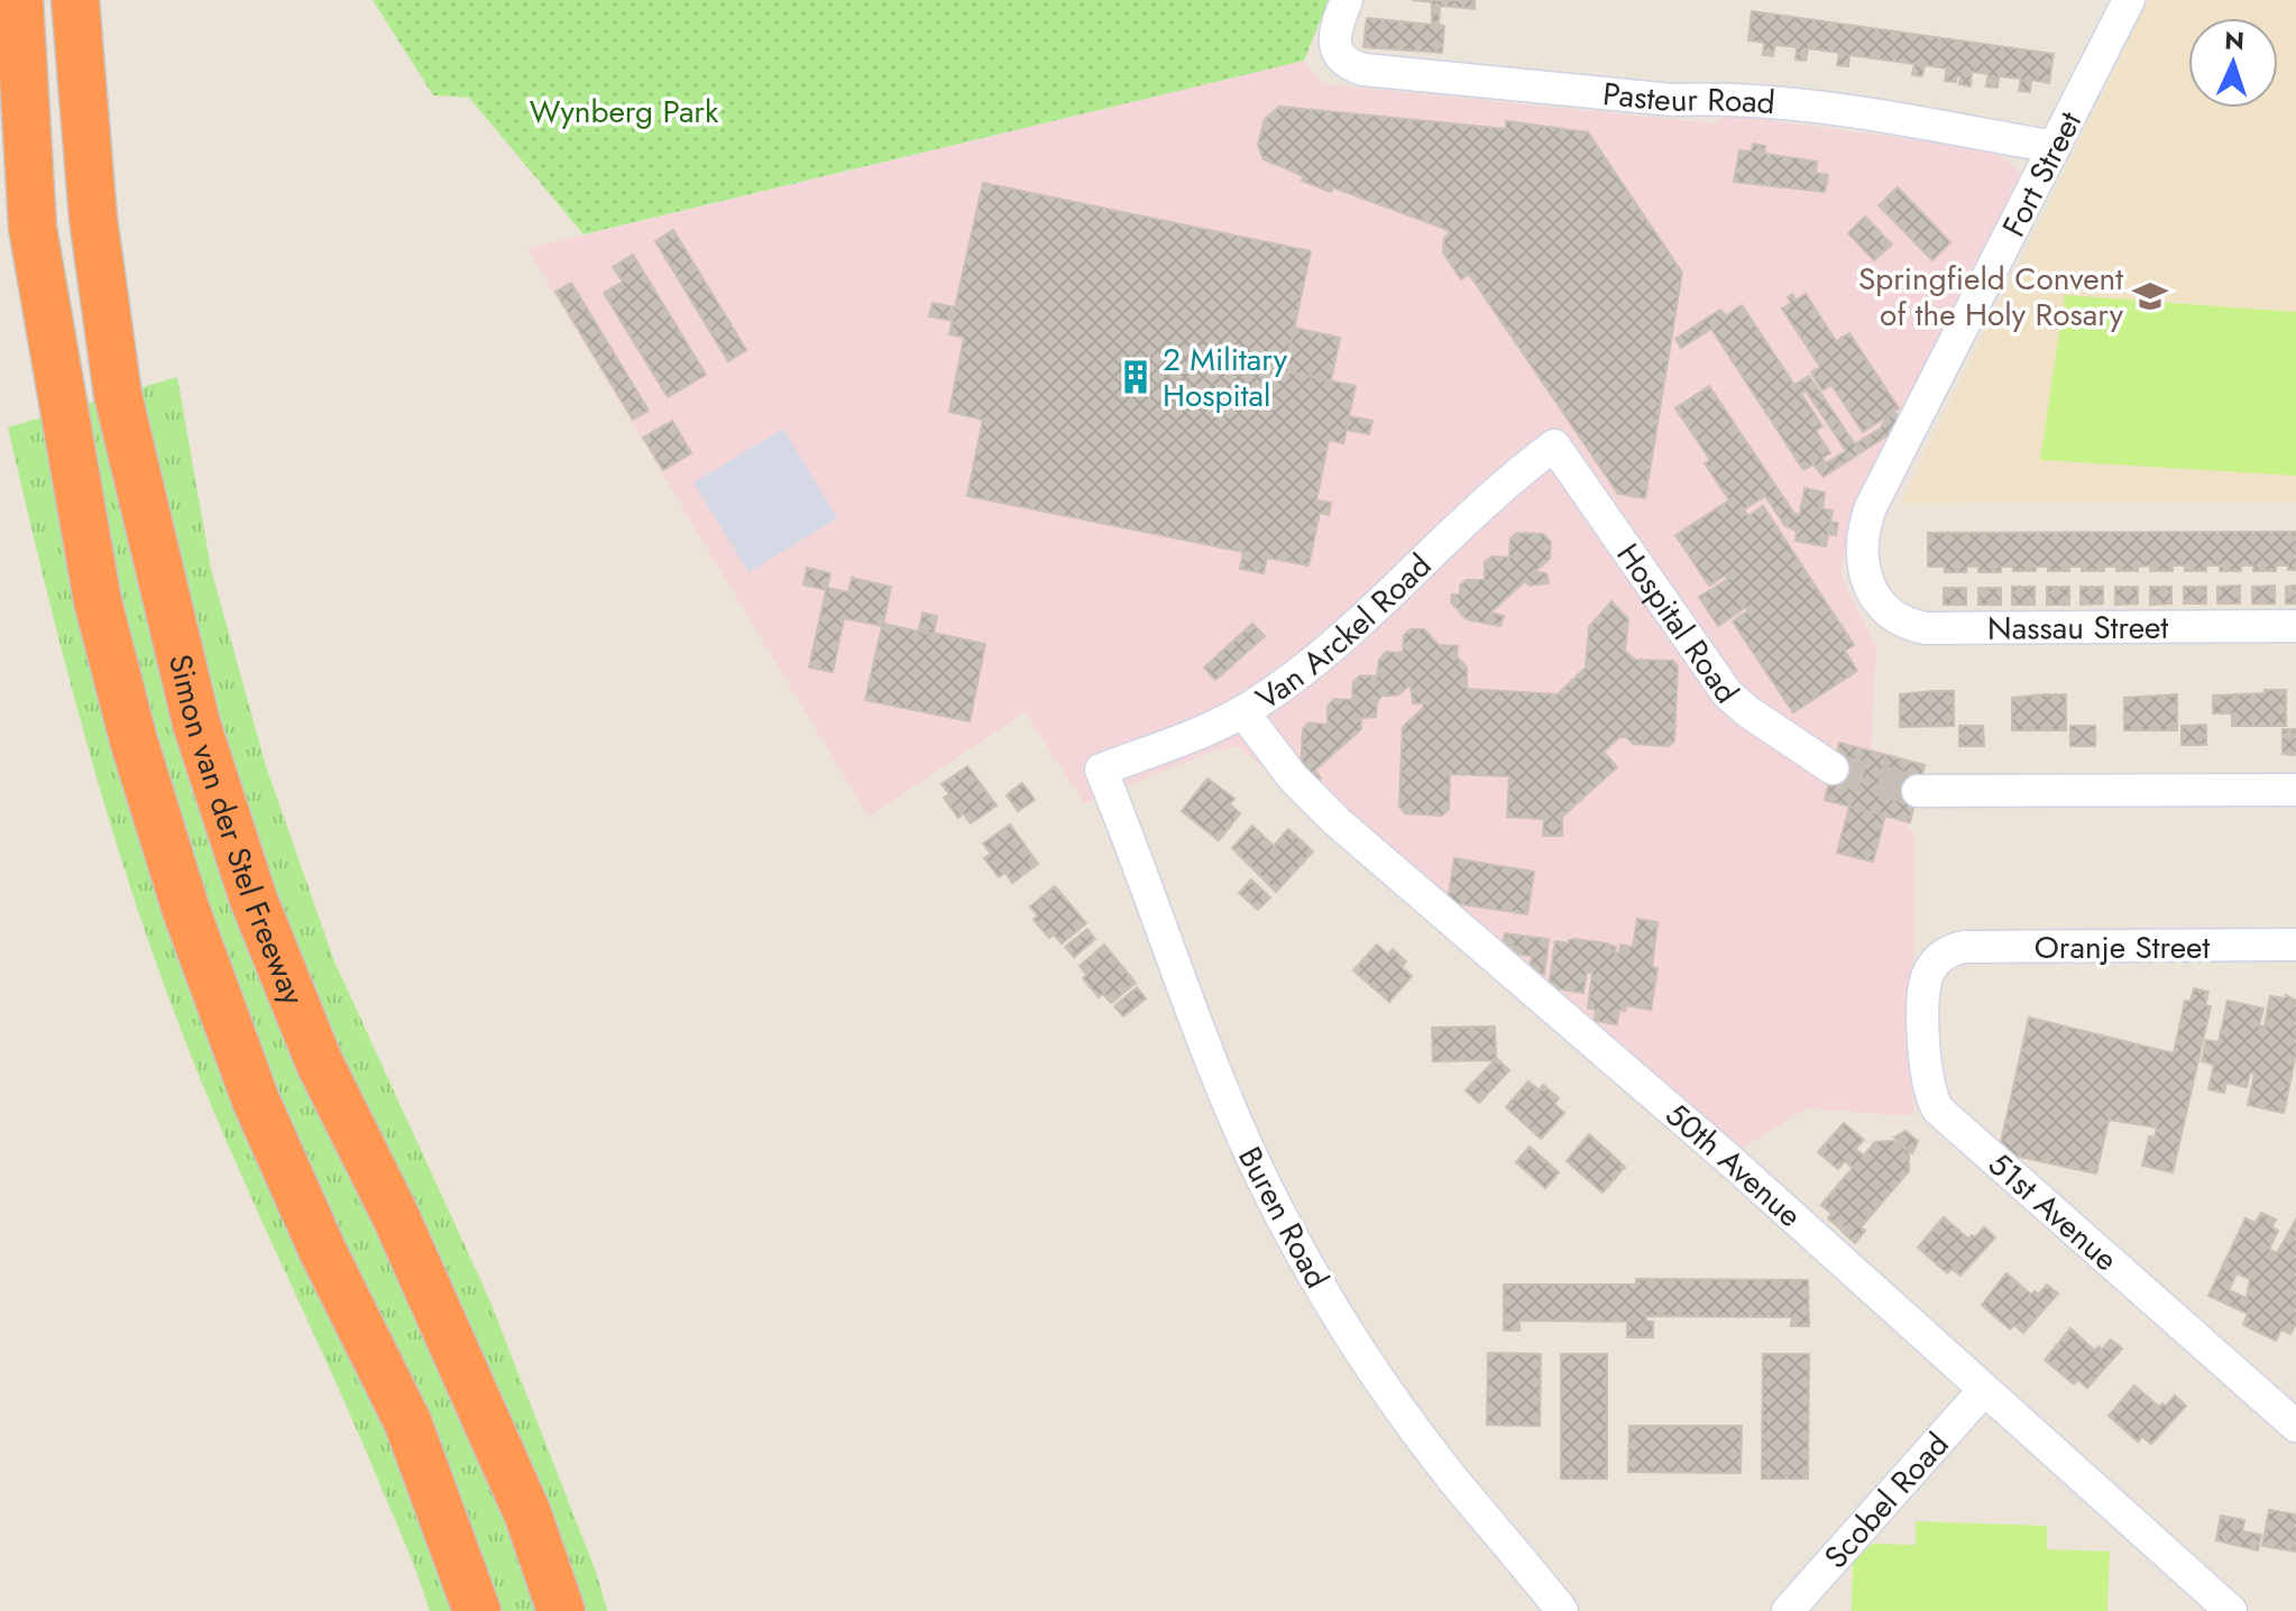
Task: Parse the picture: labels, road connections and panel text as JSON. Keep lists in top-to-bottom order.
{
  "streets": {
    "highway": ["Simon van der Stel Freeway"],
    "street": [
      "Pasteur Road",
      "Fort Street",
      "Hospital Road",
      "Nassau Street",
      "Van Arckel Road",
      "Oranje Street",
      "50th Avenue",
      "51st Avenue",
      "Buren Road",
      "Scobel Road"
    ]
  },
  "crossings": [
    ["Pasteur Road", "Fort Street"],
    ["Fort Street", "Nassau Street"],
    ["Hospital Road", "Van Arckel Road"],
    ["Van Arckel Road", "50th Avenue"],
    ["Van Arckel Road", "Buren Road"],
    ["Oranje Street", "51st Avenue"],
    ["50th Avenue", "Scobel Road"]
  ],
  "parks": ["Wynberg Park"],
  "places": {
    "school or university": ["Springfield Convent of the Holy Rosary"],
    "building": ["2 Military Hospital"]
  },
  "north": "top"
}
